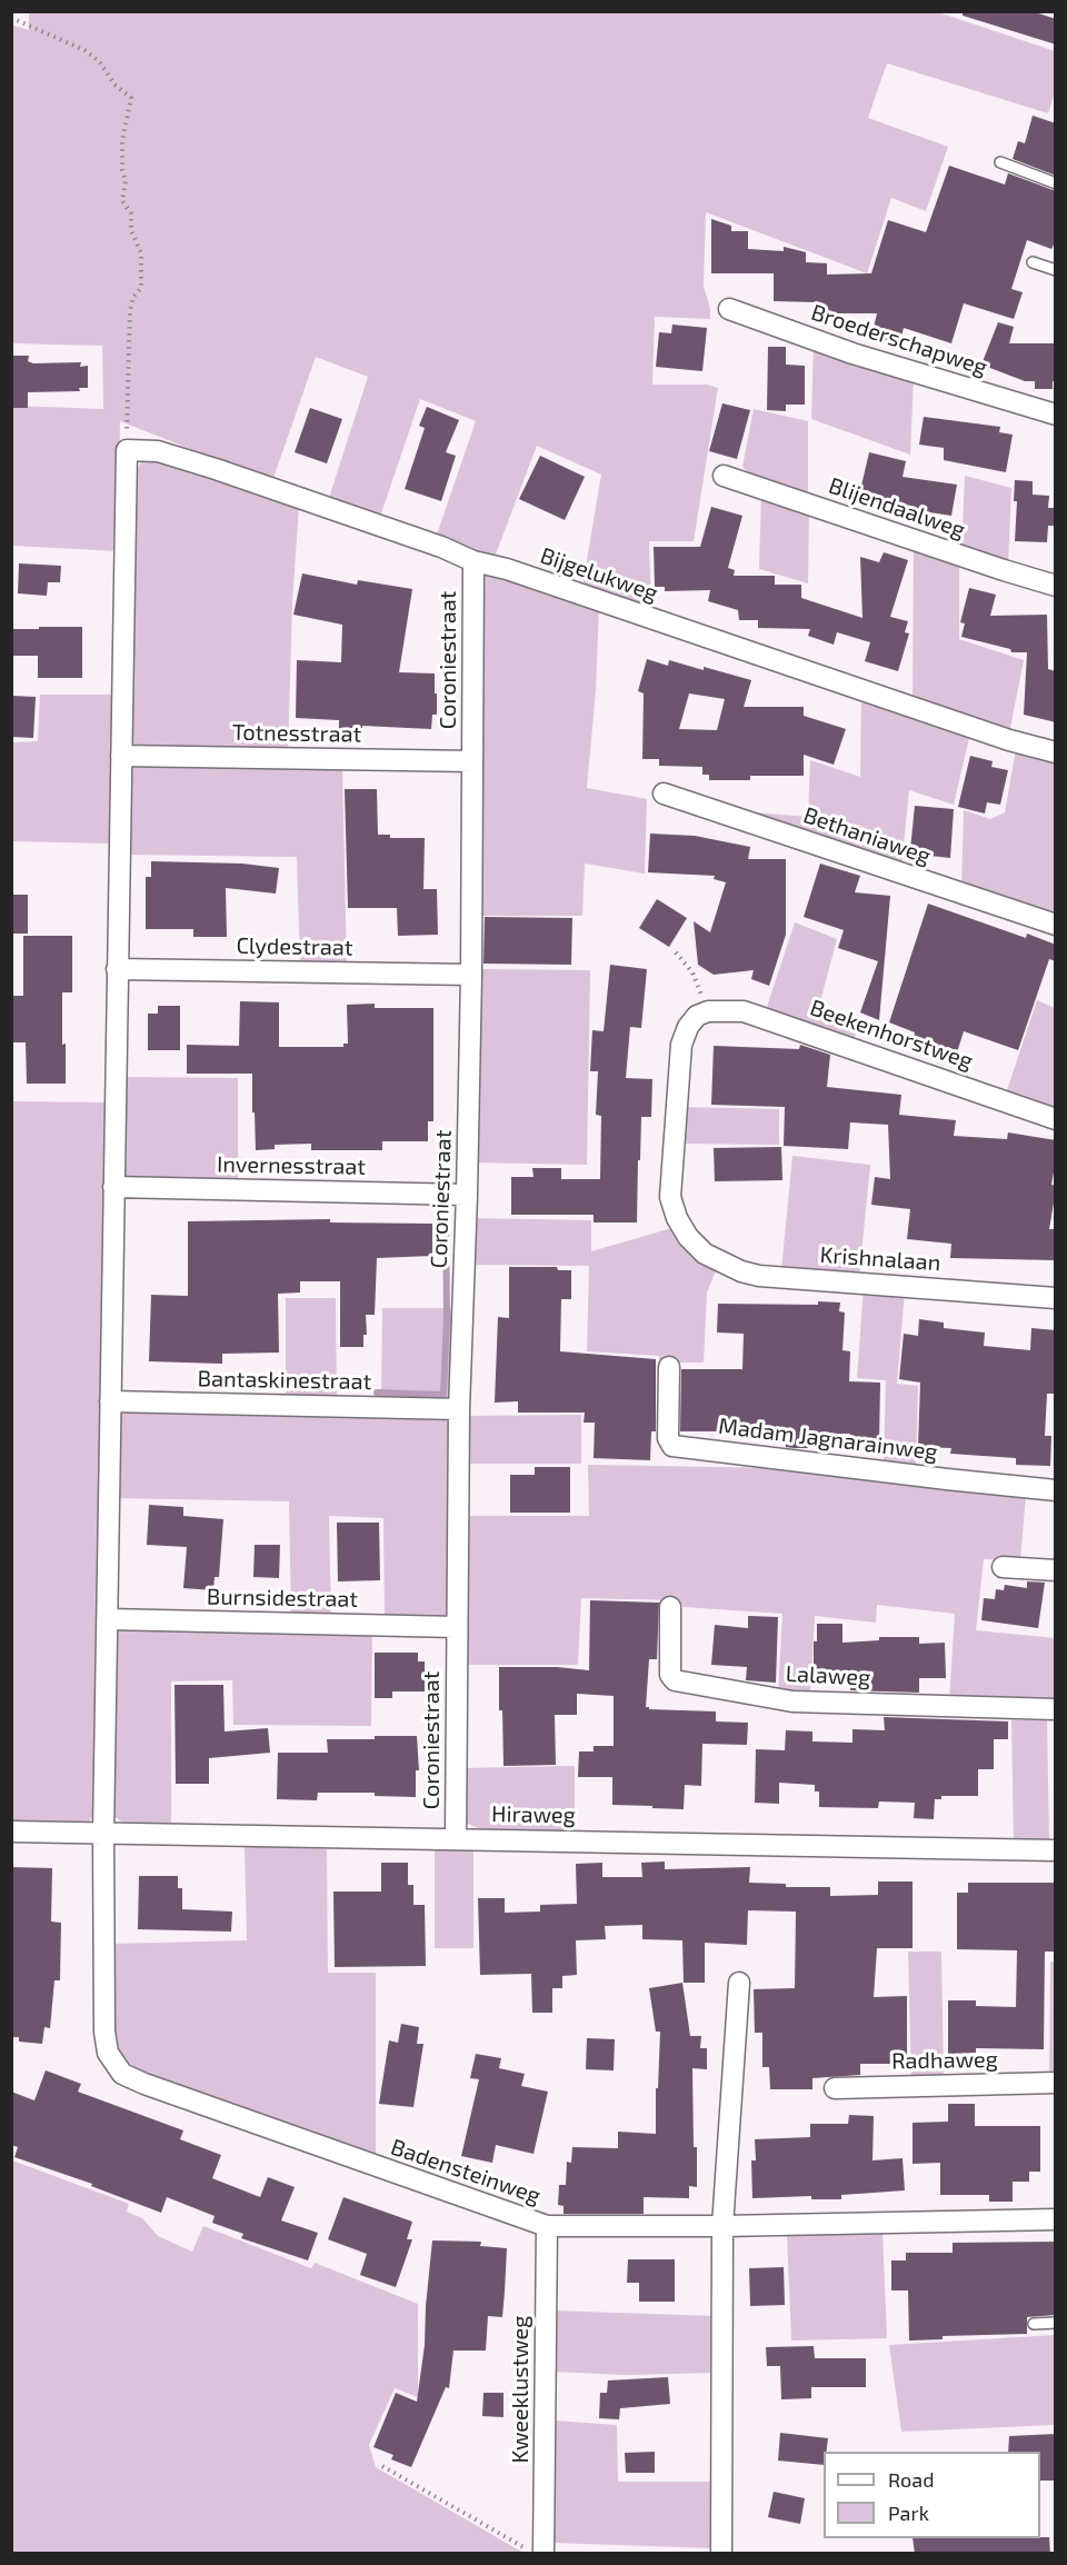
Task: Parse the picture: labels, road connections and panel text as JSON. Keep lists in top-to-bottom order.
{
  "streets": {
    "street": [
      "Broederschapweg",
      "Blijendaalweg",
      "Bijgelukweg",
      "Coroniestraat",
      "Totnesstraat",
      "Bethaniaweg",
      "Clydestraat",
      "Beekenhorstweg",
      "Invernesstraat",
      "Krishnalaan",
      "Bantaskinestraat",
      "Madam Jagnarainweg",
      "Burnsidestraat",
      "Lalaweg",
      "Hiraweg",
      "Radhaweg",
      "Badensteinweg",
      "Kweeklustweg"
    ]
  },
  "crossings": [
    ["Bijgelukweg", "Coroniestraat"],
    ["Bijgelukweg", "Badensteinweg"],
    ["Coroniestraat", "Totnesstraat"],
    ["Coroniestraat", "Clydestraat"],
    ["Coroniestraat", "Invernesstraat"],
    ["Coroniestraat", "Bantaskinestraat"],
    ["Coroniestraat", "Burnsidestraat"],
    ["Coroniestraat", "Hiraweg"],
    ["Totnesstraat", "Badensteinweg"],
    ["Clydestraat", "Badensteinweg"],
    ["Beekenhorstweg", "Krishnalaan"],
    ["Invernesstraat", "Badensteinweg"],
    ["Bantaskinestraat", "Badensteinweg"],
    ["Burnsidestraat", "Badensteinweg"],
    ["Hiraweg", "Badensteinweg"],
    ["Badensteinweg", "Kweeklustweg"]
  ],
  "legend": ["Road", "Park"]
}
